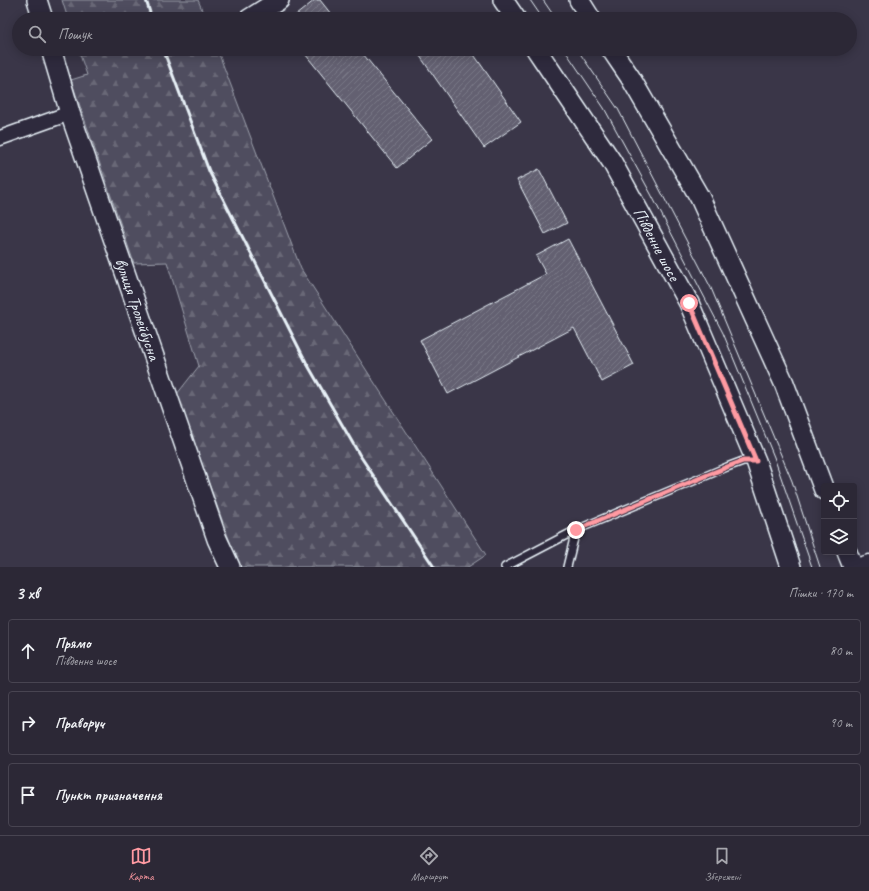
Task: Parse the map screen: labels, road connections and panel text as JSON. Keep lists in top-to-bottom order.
{
  "streets": {
    "street": ["Південне шосе", "вулиця Тролейбусна"]
  },
  "page": {
    "search": "Пошук",
    "heading": ["3 хв", "Пішки · 170 m"],
    "list": [
      ["Прямо", "Південне шосе", "80 m"],
      ["Праворуч", "90 m"],
      "Пункт призначення"
    ],
    "nav": ["Карта", "Маршрут", "Збережені"]
  }
}
